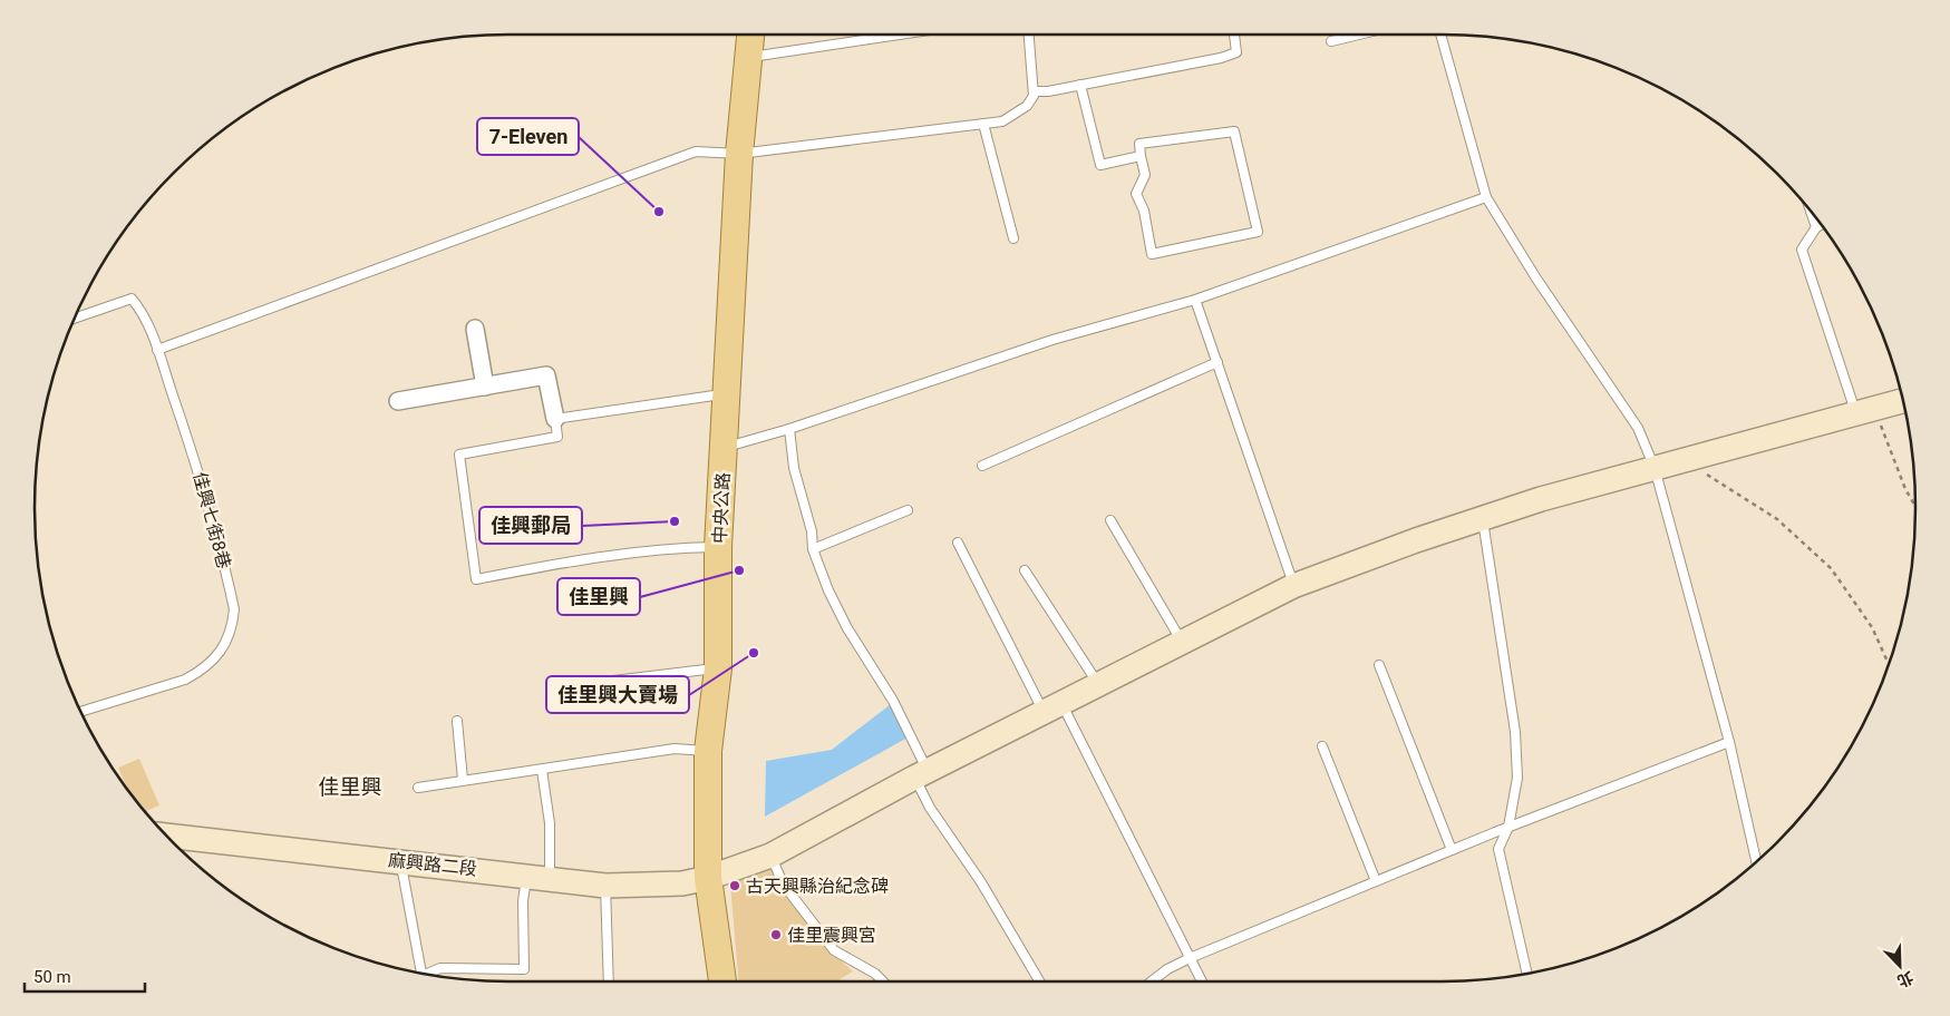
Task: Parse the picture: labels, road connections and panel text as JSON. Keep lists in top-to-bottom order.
{
  "streets": {
    "main road": ["中央公路"],
    "street": ["麻興路二段"],
    "lane": ["佳興七街8巷"]
  },
  "crossings": [
    ["中央公路", "麻興路二段"]
  ],
  "districts": ["佳里興"],
  "places": [
    "7-Eleven",
    "佳興郵局",
    "佳里興",
    "佳里興大賣場",
    "古天興縣治紀念碑",
    "佳里震興宮"
  ],
  "scale_bar": "50 m",
  "north": "bottom right"
}
